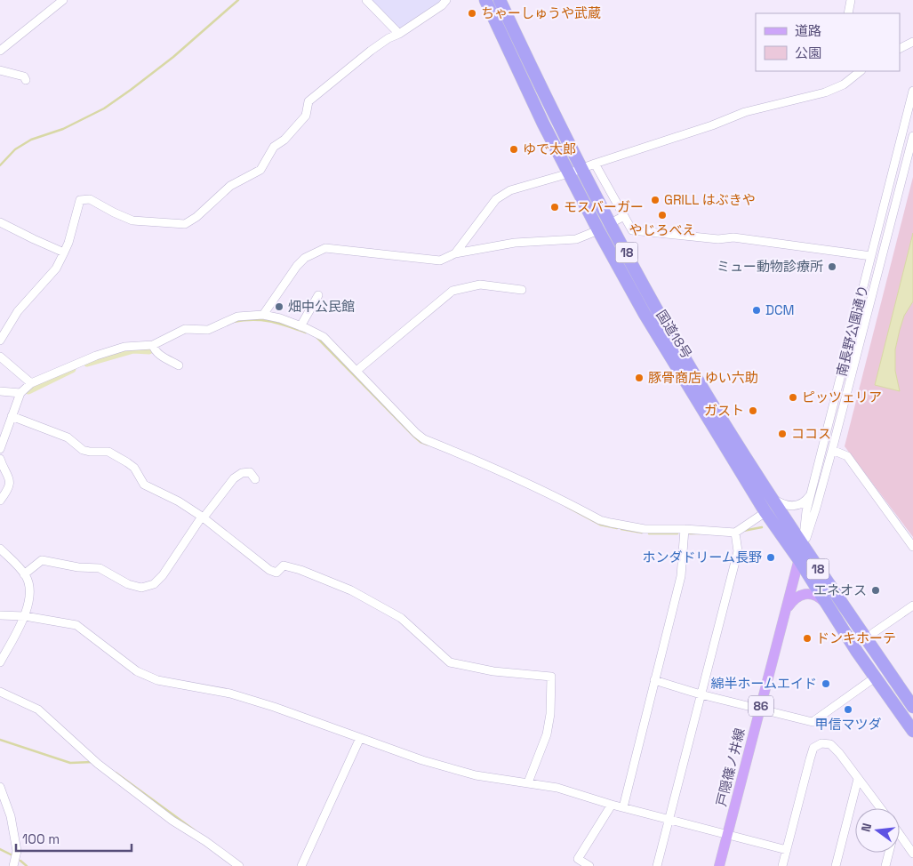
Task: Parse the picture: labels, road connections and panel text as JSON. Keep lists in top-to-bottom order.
{
  "streets": {
    "highway": ["18", "国道18号"],
    "main road": ["86", "戸隠篠ノ井線"],
    "street": ["南長野公園通り"]
  },
  "crossings": [
    ["南長野公園通り", "国道18号"],
    ["南長野公園通り", "戸隠篠ノ井線"],
    ["国道18号", "戸隠篠ノ井線"]
  ],
  "places": [
    "ちゃーしゅうや武蔵",
    "ゆで太郎",
    "GRILL はぶきや",
    "モスバーガー",
    "やじろべえ",
    "ミュー動物診療所",
    "畑中公民館",
    "DCM",
    "豚骨商店 ゆい六助",
    "ピッツェリア",
    "ガスト",
    "ココス",
    "ホンダドリーム長野",
    "エネオス",
    "ドンキホーテ",
    "綿半ホームエイド",
    "甲信マツダ"
  ],
  "legend": ["道路", "公園"],
  "scale_bar": "100 m",
  "north": "left"
}
